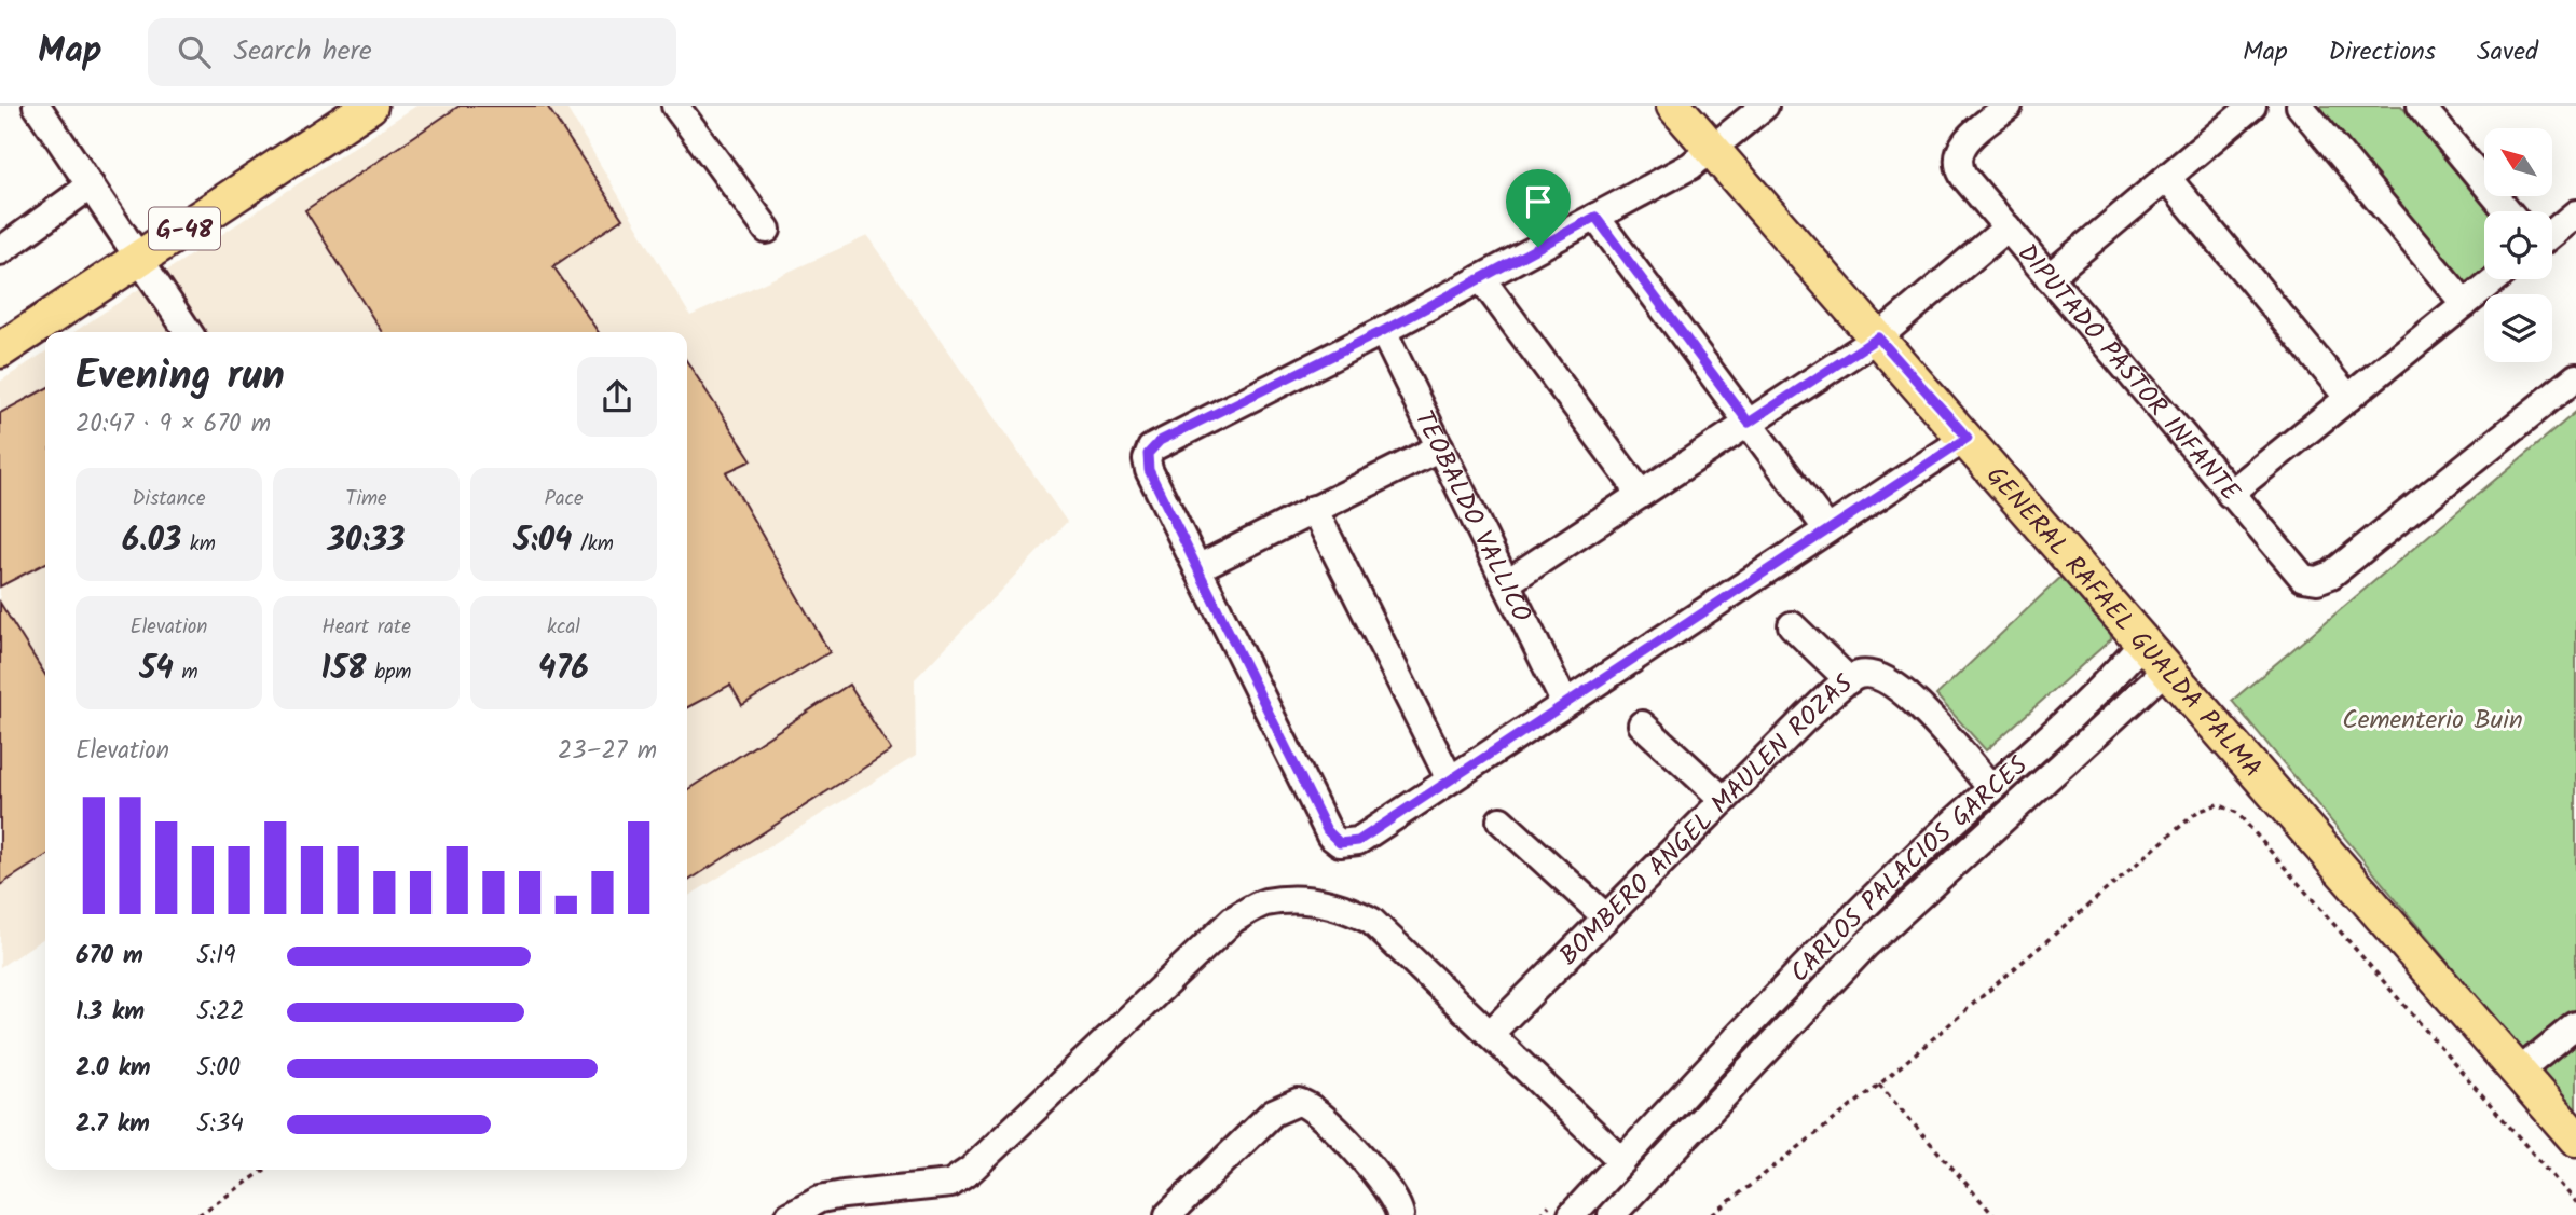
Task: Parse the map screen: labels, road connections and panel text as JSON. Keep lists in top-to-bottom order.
{
  "streets": {
    "main road": ["G-48", "GENERAL RAFAEL GUALDA PALMA"],
    "street": [
      "DIPUTADO PASTOR INFANTE",
      "TEOBALDO VALLICO",
      "BOMBERO ÁNGEL MAULEN ROZAS",
      "CARLOS PALACIOS GARCÉS"
    ]
  },
  "crossings": [
    ["GENERAL RAFAEL GUALDA PALMA", "CARLOS PALACIOS GARCÉS"],
    ["BOMBERO ÁNGEL MAULEN ROZAS", "CARLOS PALACIOS GARCÉS"]
  ],
  "parks": ["Cementerio Buin"],
  "north": "top left",
  "page": {
    "header": "Map",
    "search": "Search here",
    "nav": ["Map", "Directions", "Saved"],
    "heading": ["Evening run", "20:47 · 9 × 670 m"],
    "stats": [
      ["Distance", "6.03 km"],
      ["Time", "30:33"],
      ["Pace", "5:04 /km"],
      ["Elevation", "54 m"],
      ["Heart rate", "158 bpm"],
      ["kcal", "476"]
    ],
    "chart": ["Elevation", "23–27 m"],
    "list": [
      {
        "name": "670 m",
        "note": "5:19"
      },
      {
        "name": "1.3 km",
        "note": "5:22"
      },
      {
        "name": "2.0 km",
        "note": "5:00"
      },
      {
        "name": "2.7 km",
        "note": "5:34"
      }
    ]
  }
}
